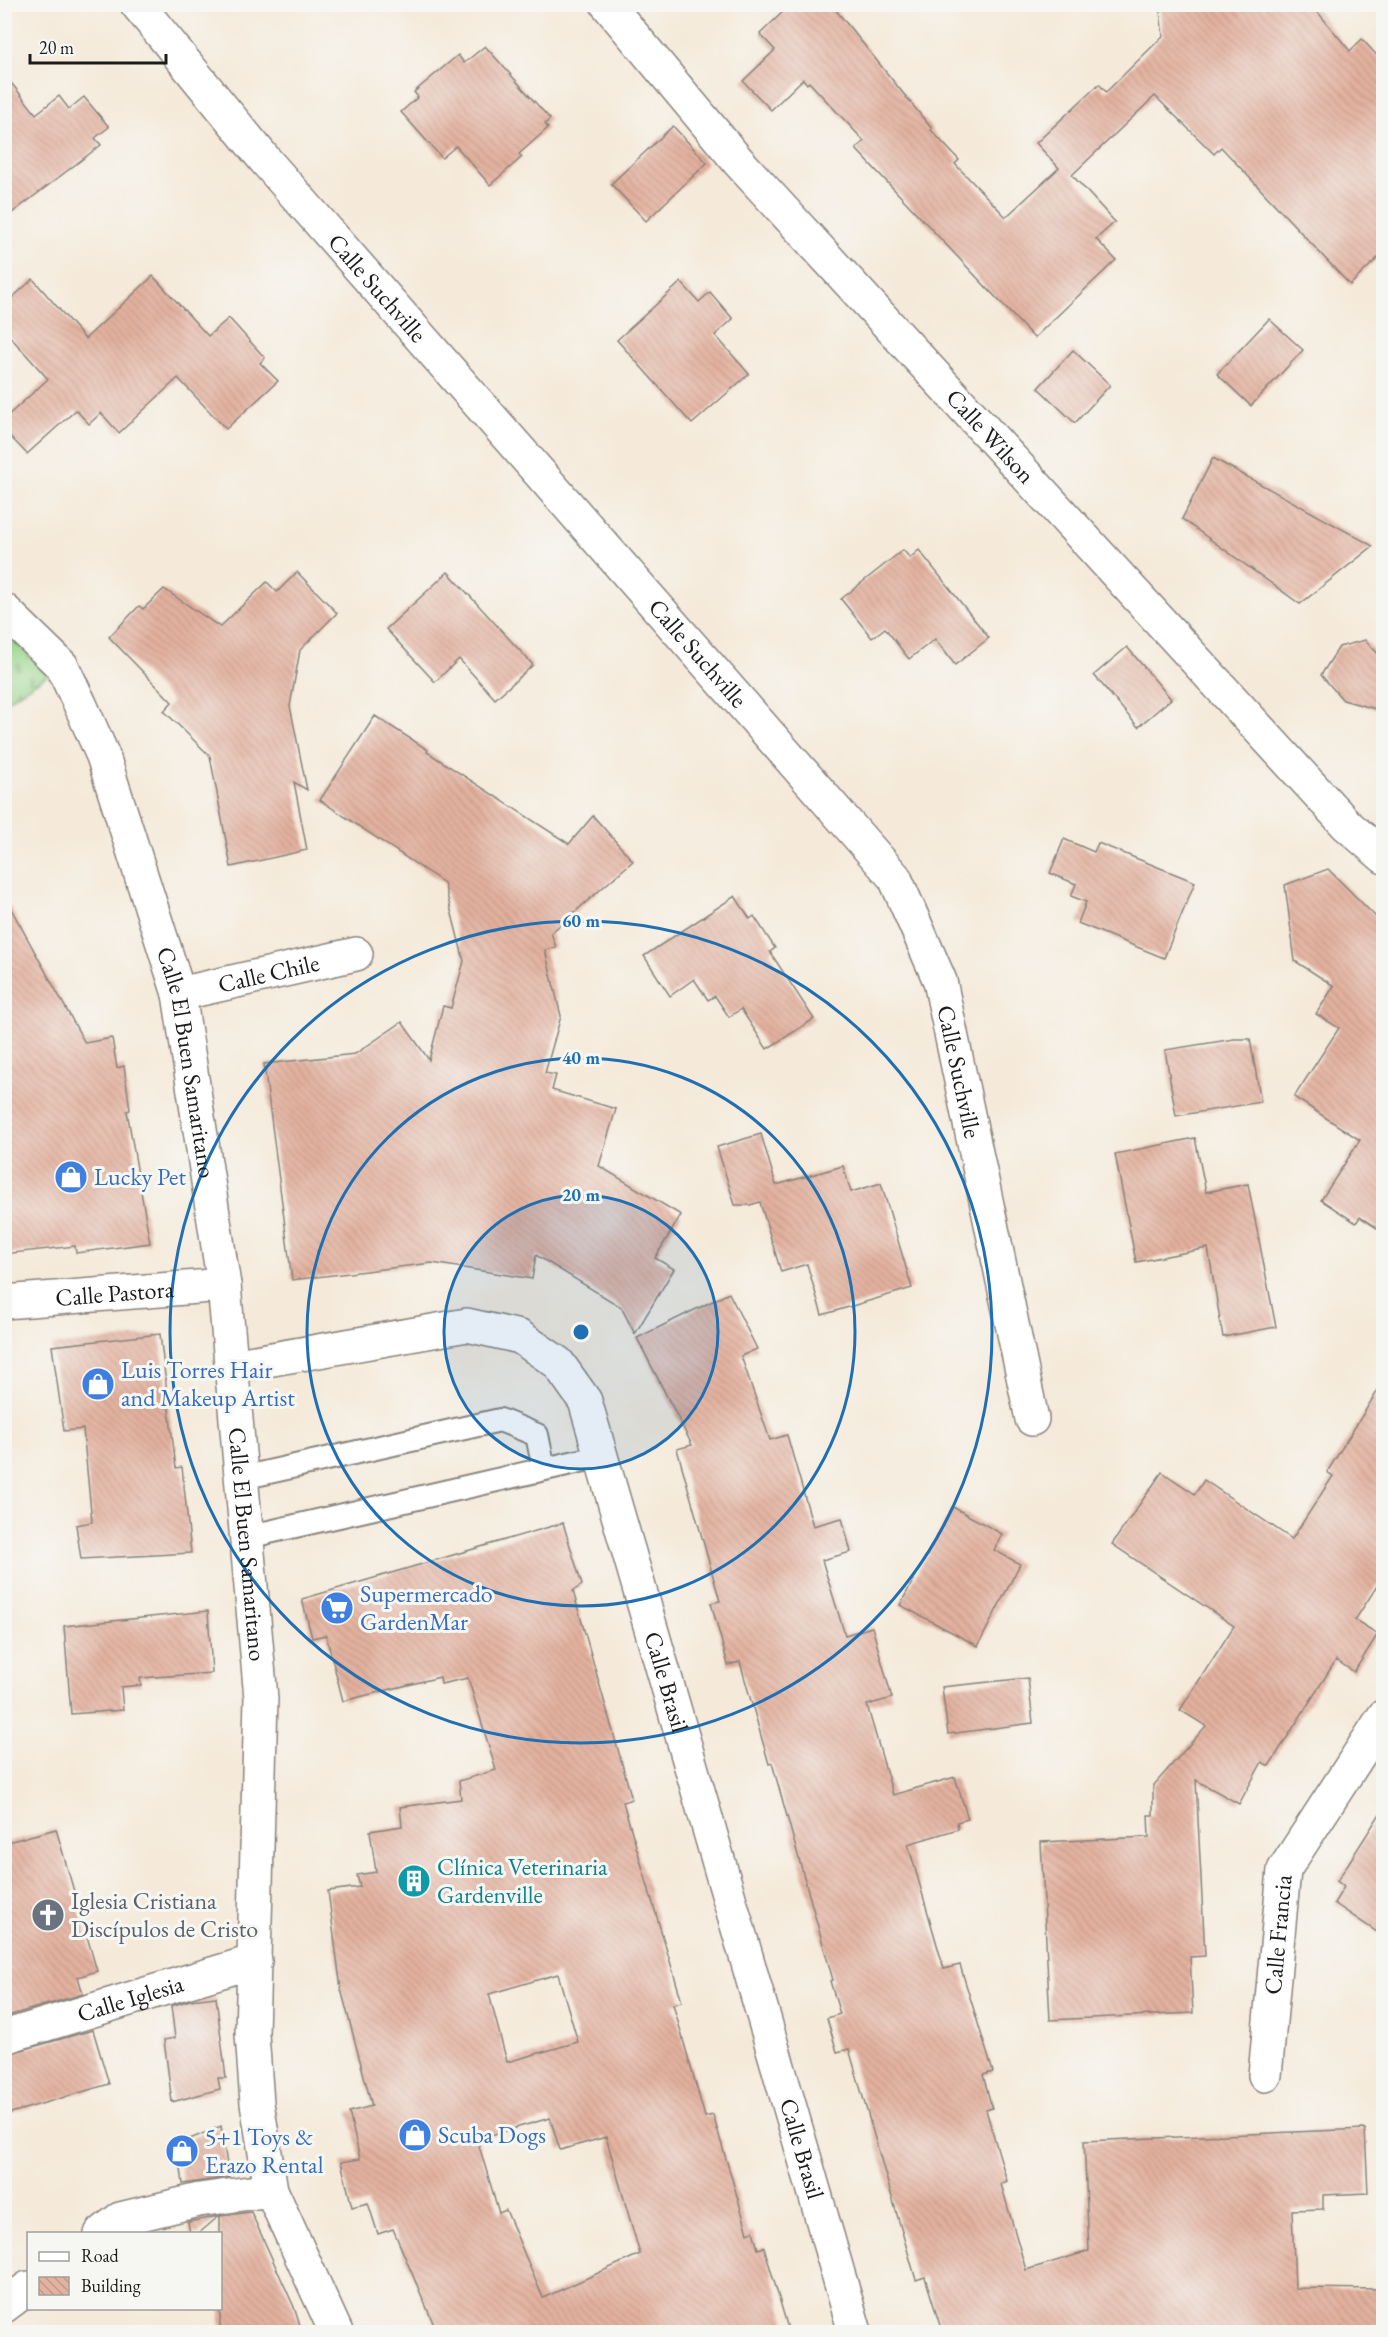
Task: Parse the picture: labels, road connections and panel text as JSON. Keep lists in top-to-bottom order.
{
  "streets": {
    "street": [
      "Calle Suchville",
      "Calle Wilson",
      "Calle Chile",
      "Calle El Buen Samaritano",
      "Calle Pastora",
      "Calle Brasil",
      "Calle Francia",
      "Calle Iglesia"
    ]
  },
  "crossings": [
    ["Calle Chile", "Calle El Buen Samaritano"],
    ["Calle El Buen Samaritano", "Calle Pastora"],
    ["Calle El Buen Samaritano", "Calle Brasil"],
    ["Calle El Buen Samaritano", "Calle Iglesia"]
  ],
  "places": {
    "shop": [
      "Lucky Pet",
      "Luis Torres Hair and Makeup Artist",
      "Scuba Dogs",
      "5+1 Toys & Erazo Rental"
    ],
    "supermarket": ["Supermercado GardenMar"],
    "building": ["Clínica Veterinaria Gardenville"],
    "church": ["Iglesia Cristiana Discípulos de Cristo"]
  },
  "legend": ["Road", "Building"],
  "scale_bar": "20 m",
  "rings": ["60 m", "40 m", "20 m"]
}
